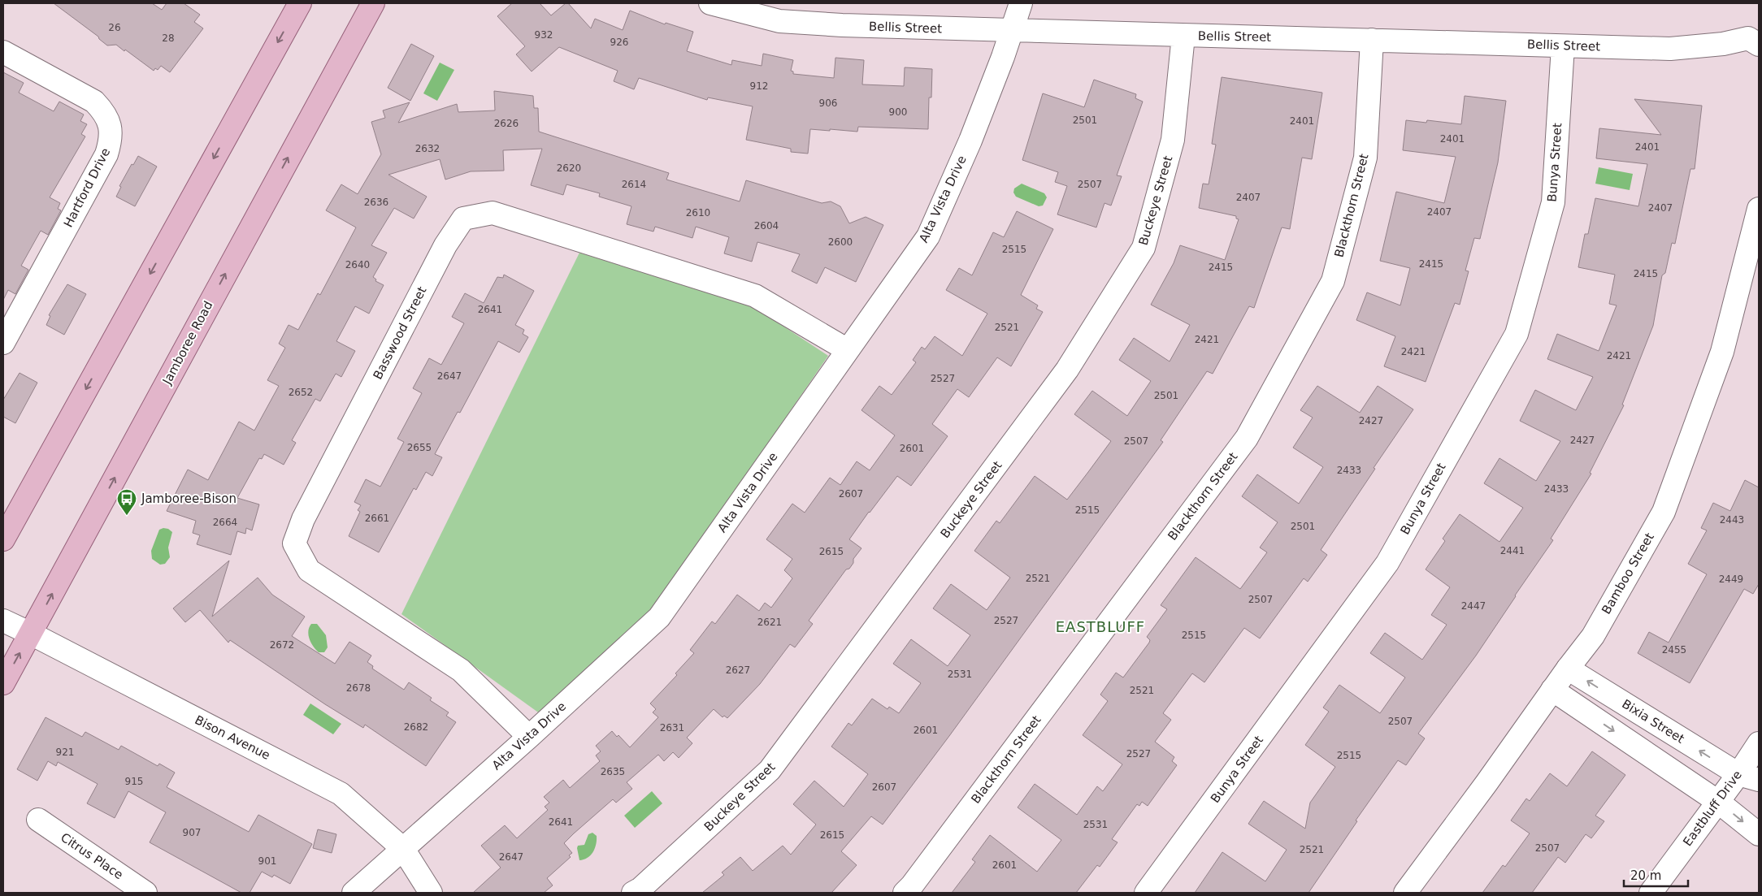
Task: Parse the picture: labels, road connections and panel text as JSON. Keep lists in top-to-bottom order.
{
  "streets": {
    "main road": ["Jamboree Road"],
    "street": [
      "Bellis Street",
      "Bunya Street",
      "Hartford Drive",
      "Alta Vista Drive",
      "Buckeye Street",
      "Blackthorn Street",
      "Basswood Street",
      "Bamboo Street",
      "Bixia Street",
      "Bison Avenue",
      "Eastbluff Drive",
      "Citrus Place"
    ]
  },
  "crossings": [
    ["Bellis Street", "Bunya Street"],
    ["Bellis Street", "Alta Vista Drive"],
    ["Bellis Street", "Buckeye Street"],
    ["Bellis Street", "Blackthorn Street"],
    ["Alta Vista Drive", "Basswood Street"],
    ["Alta Vista Drive", "Bison Avenue"],
    ["Jamboree Road", "Bison Avenue"],
    ["Bamboo Street", "Bixia Street"],
    ["Bixia Street", "Eastbluff Drive"]
  ],
  "districts": ["EASTBLUFF"],
  "places": {
    "bus stop": ["Jamboree-Bison"]
  },
  "house_numbers": [
    "26",
    "932",
    "28",
    "926",
    "912",
    "906",
    "900",
    "2501",
    "2401",
    "2626",
    "2401",
    "2401",
    "2632",
    "2620",
    "2614",
    "2507",
    "2407",
    "2636",
    "2407",
    "2407",
    "2610",
    "2604",
    "2600",
    "2515",
    "2415",
    "2640",
    "2415",
    "2415",
    "2641",
    "2521",
    "2421",
    "2421",
    "2421",
    "2647",
    "2527",
    "2652",
    "2501",
    "2427",
    "2427",
    "2507",
    "2655",
    "2601",
    "2433",
    "2433",
    "2607",
    "2515",
    "2661",
    "2443",
    "2664",
    "2501",
    "2441",
    "2615",
    "2521",
    "2449",
    "2507",
    "2447",
    "2527",
    "2621",
    "2515",
    "2672",
    "2455",
    "2627",
    "2531",
    "2678",
    "2521",
    "2507",
    "2682",
    "2631",
    "2601",
    "921",
    "2527",
    "2515",
    "2635",
    "915",
    "2607",
    "2641",
    "2531",
    "907",
    "2615",
    "2507",
    "2521",
    "2647",
    "901",
    "2601"
  ],
  "scale_bar": "20 m"
}
